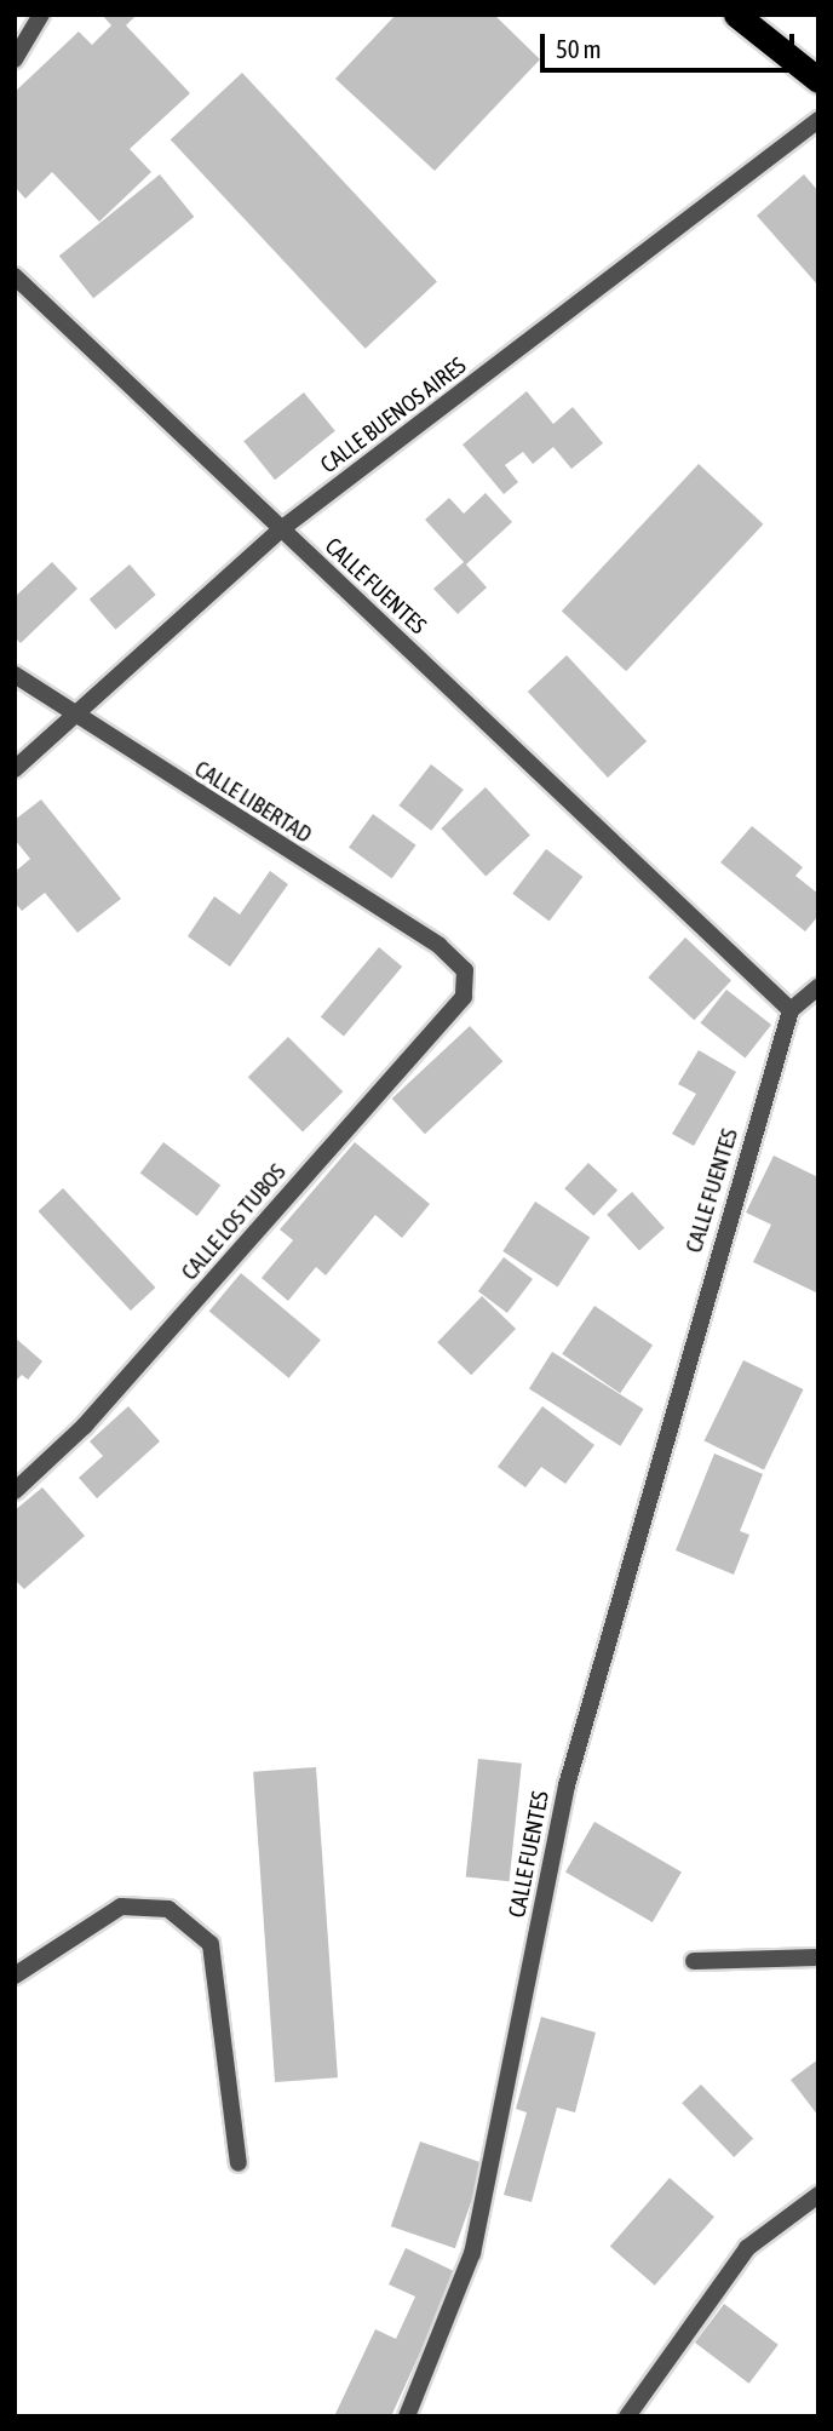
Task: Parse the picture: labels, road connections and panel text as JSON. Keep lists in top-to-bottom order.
{
  "streets": {
    "street": [
      "CALLE BUENOS AIRES",
      "CALLE FUENTES",
      "CALLE LIBERTAD",
      "CALLE LOS TUBOS"
    ]
  },
  "crossings": [
    ["CALLE BUENOS AIRES", "CALLE FUENTES"],
    ["CALLE BUENOS AIRES", "CALLE LIBERTAD"],
    ["CALLE LIBERTAD", "CALLE LOS TUBOS"]
  ],
  "scale_bar": "50 m"
}
